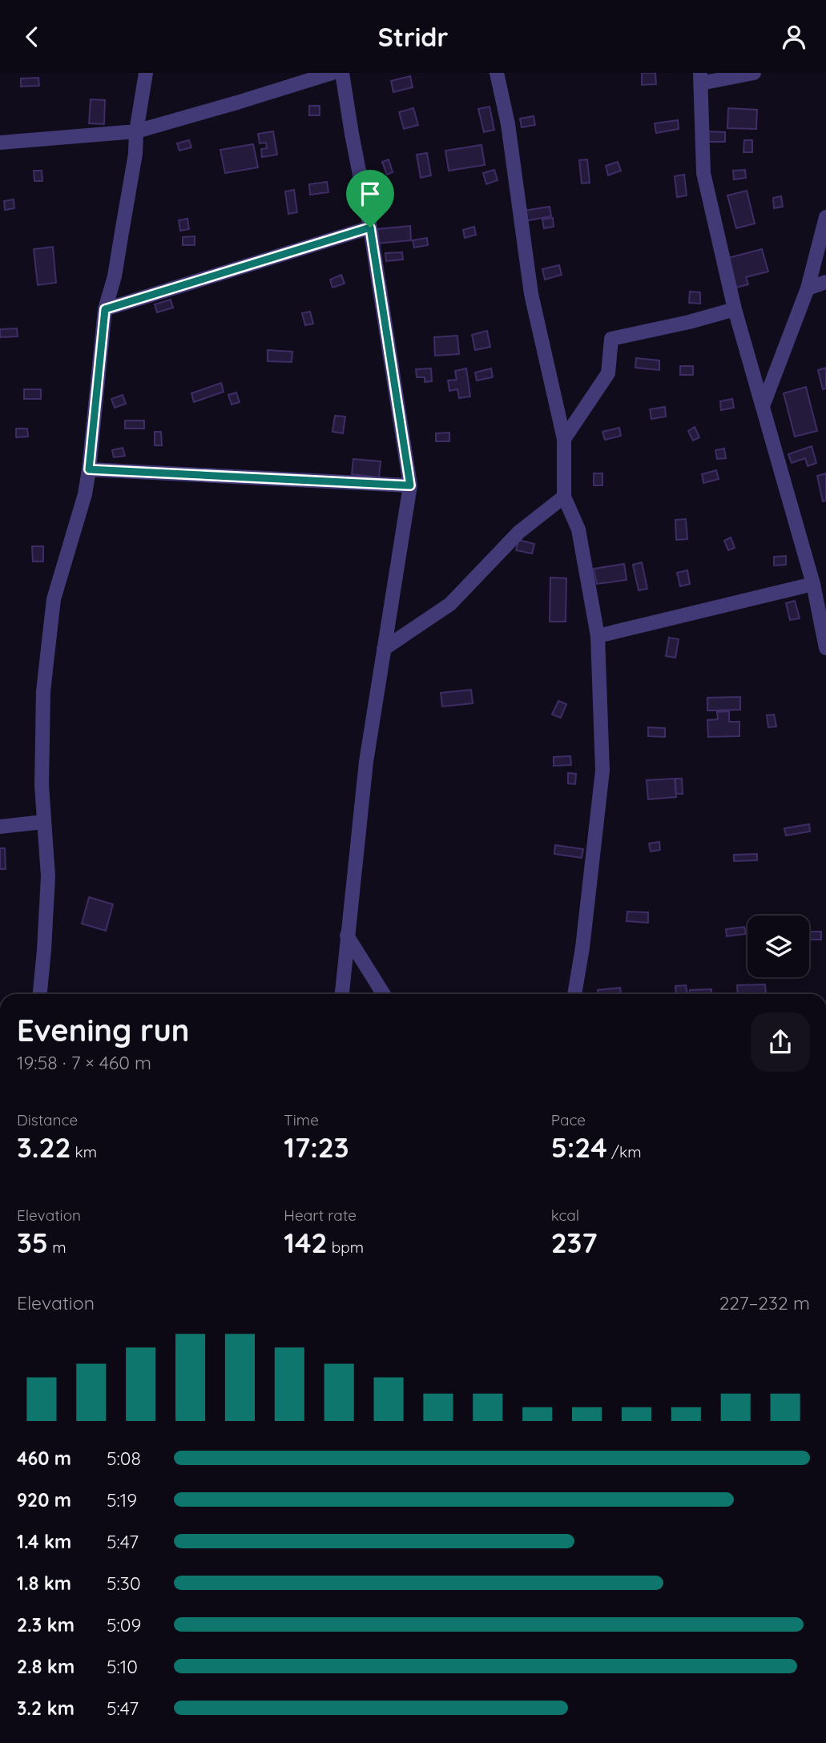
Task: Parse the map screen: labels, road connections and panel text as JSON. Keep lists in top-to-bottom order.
{
  "page": {
    "header": "Stridr",
    "heading": ["Evening run", "19:58 · 7 × 460 m"],
    "stats": [
      ["Distance", "3.22 km"],
      ["Time", "17:23"],
      ["Pace", "5:24 /km"],
      ["Elevation", "35 m"],
      ["Heart rate", "142 bpm"],
      ["kcal", "237"]
    ],
    "chart": ["Elevation", "227–232 m"],
    "list": [
      {
        "name": "460 m",
        "note": "5:08"
      },
      {
        "name": "920 m",
        "note": "5:19"
      },
      {
        "name": "1.4 km",
        "note": "5:47"
      },
      {
        "name": "1.8 km",
        "note": "5:30"
      },
      {
        "name": "2.3 km",
        "note": "5:09"
      },
      {
        "name": "2.8 km",
        "note": "5:10"
      },
      {
        "name": "3.2 km",
        "note": "5:47"
      }
    ]
  }
}
